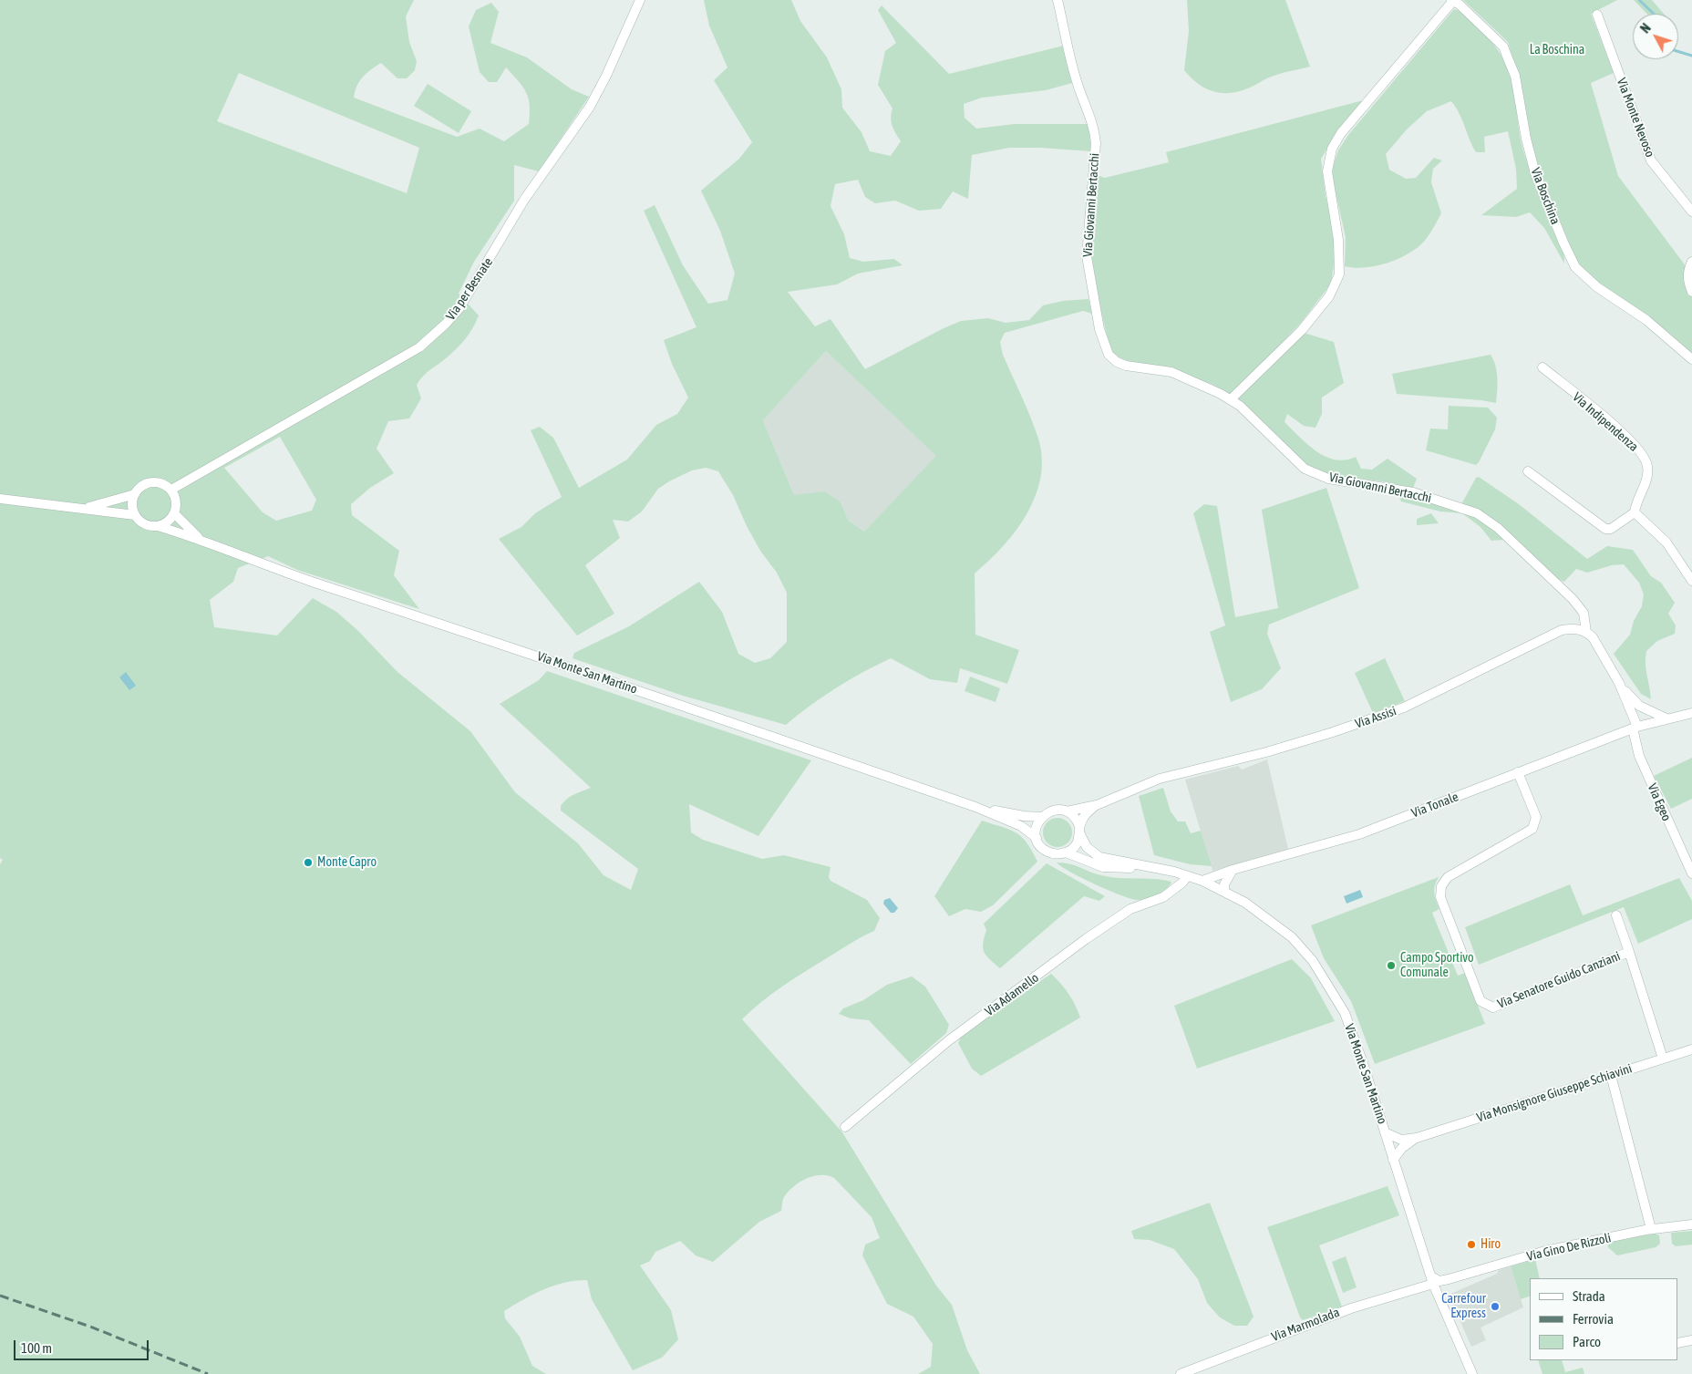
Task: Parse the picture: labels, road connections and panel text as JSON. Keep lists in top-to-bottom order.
{
  "streets": {
    "street": [
      "Via Monte Nevoso",
      "Via Boschina",
      "Via Giovanni Bertacchi",
      "Via per Besnate",
      "Via Indipendenza",
      "Via Monte San Martino",
      "Via Assisi",
      "Via Egeo",
      "Via Tonale",
      "Via Senatore Guido Canziani",
      "Via Adamello",
      "Via Monsignore Giuseppe Schiavini",
      "Via Gino De Rizzoli",
      "Via Marmolada"
    ]
  },
  "crossings": [
    ["Via Giovanni Bertacchi", "Via Assisi"],
    ["Via per Besnate", "Via Monte San Martino"],
    ["Via Monte San Martino", "Via Assisi"],
    ["Via Monte San Martino", "Via Tonale"],
    ["Via Monte San Martino", "Via Adamello"],
    ["Via Monte San Martino", "Via Monsignore Giuseppe Schiavini"],
    ["Via Monte San Martino", "Via Gino De Rizzoli"],
    ["Via Monte San Martino", "Via Marmolada"],
    ["Via Egeo", "Via Tonale"],
    ["Via Tonale", "Via Senatore Guido Canziani"],
    ["Via Senatore Guido Canziani", "Via Monsignore Giuseppe Schiavini"],
    ["Via Gino De Rizzoli", "Via Marmolada"]
  ],
  "parks": ["La Boschina"],
  "places": [
    "Monte Capro",
    "Campo Sportivo Comunale",
    "Hiro",
    "Carrefour Express"
  ],
  "legend": ["Strada", "Ferrovia", "Parco"],
  "scale_bar": "100 m",
  "north": "top left"
}
